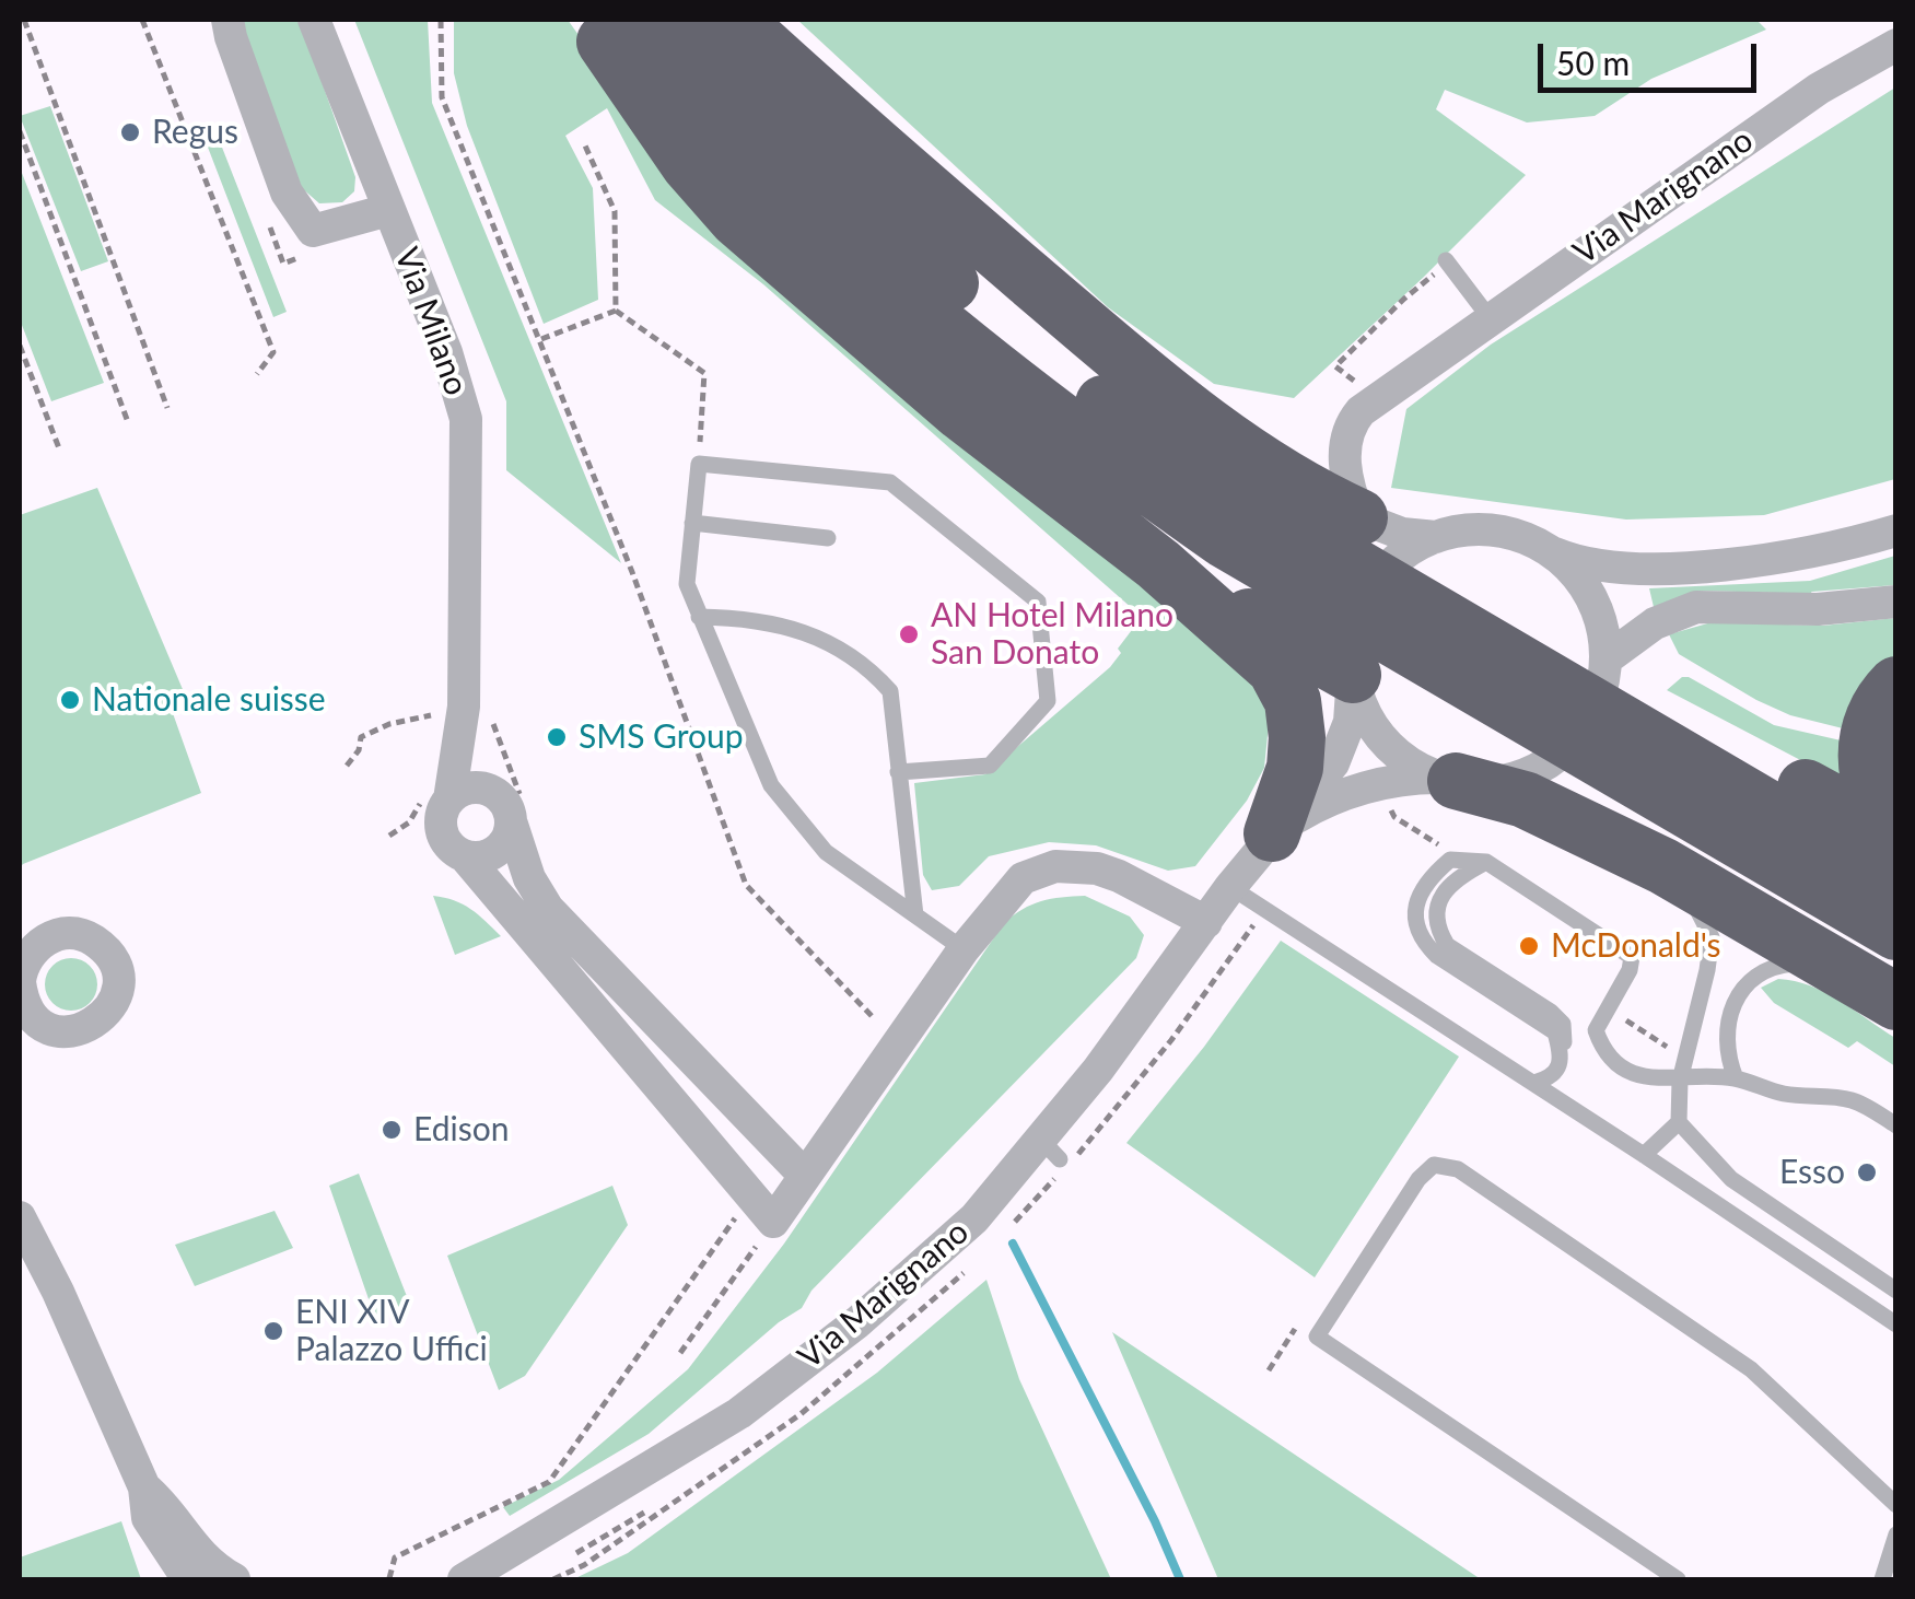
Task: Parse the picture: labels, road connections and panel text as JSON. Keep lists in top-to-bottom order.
{
  "streets": {
    "street": ["Via Marignano", "Via Milano"]
  },
  "places": [
    "Regus",
    "AN Hotel Milano San Donato",
    "Nationale suisse",
    "SMS Group",
    "McDonald's",
    "Edison",
    "Esso",
    "ENI XIV Palazzo Uffici"
  ],
  "scale_bar": "50 m"
}
